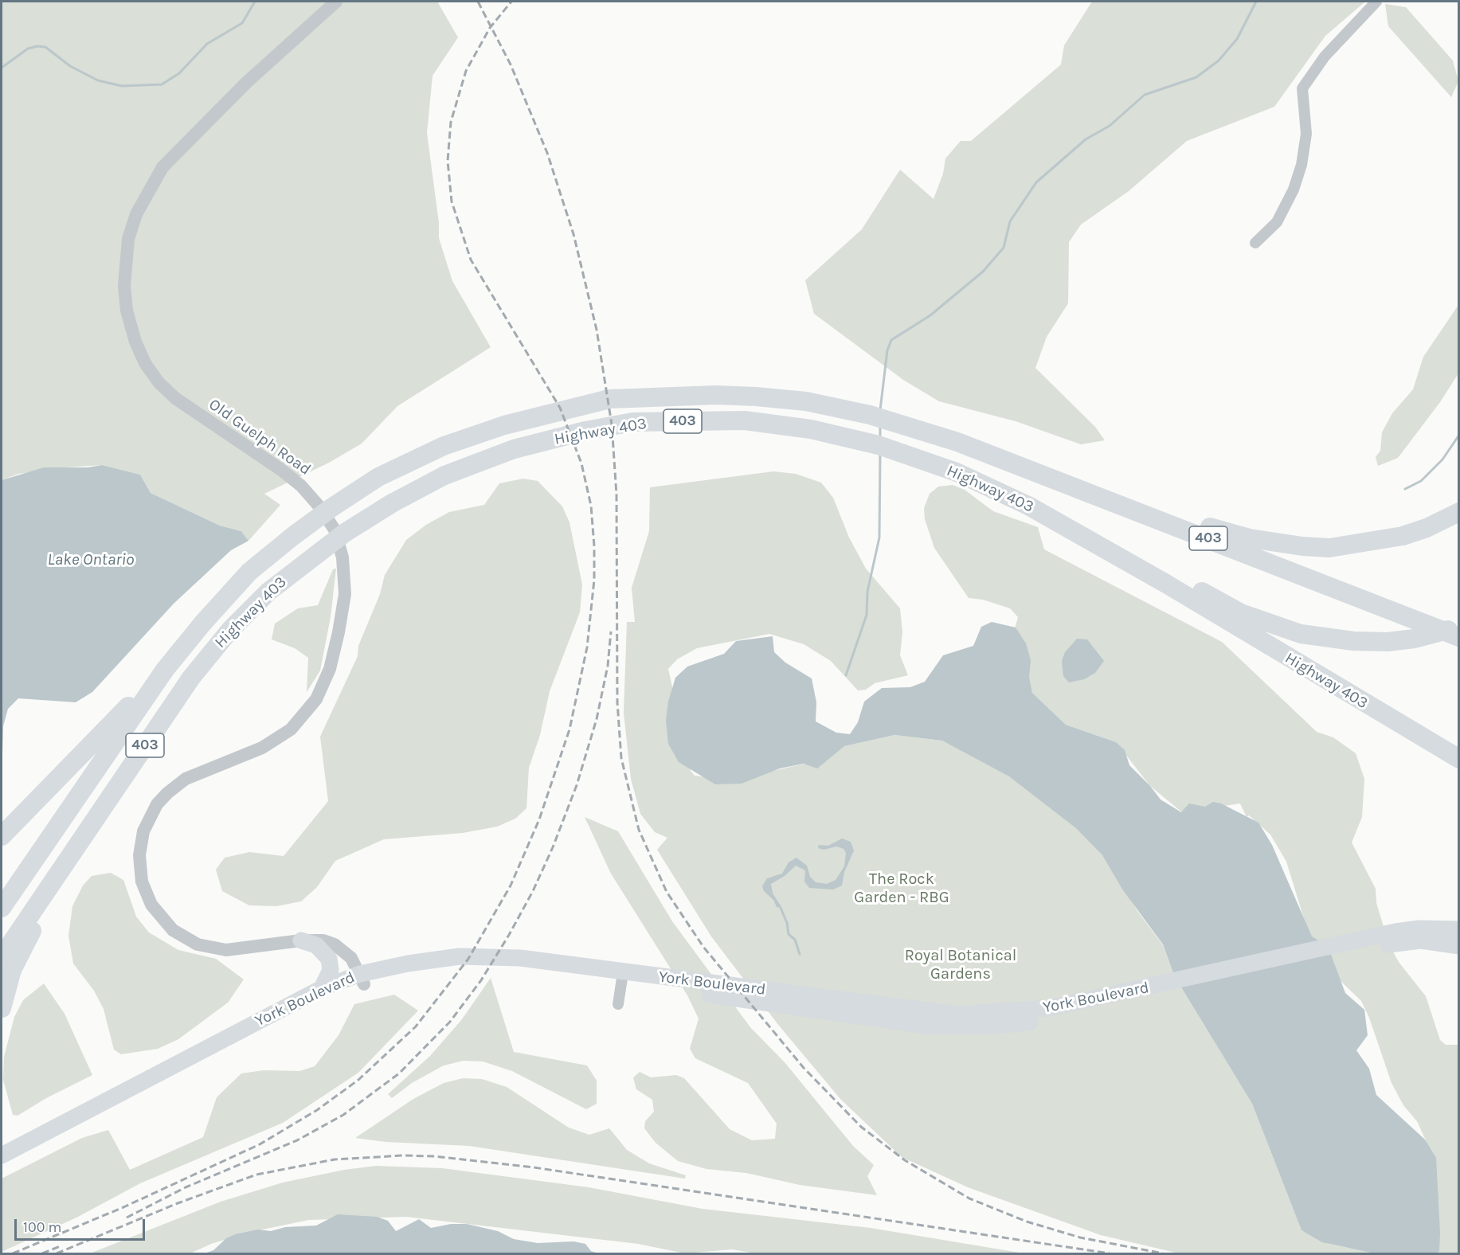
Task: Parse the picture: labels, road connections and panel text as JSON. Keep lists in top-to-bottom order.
{
  "streets": {
    "highway": ["403", "Highway 403"],
    "main road": ["York Boulevard"],
    "street": ["Old Guelph Road"]
  },
  "crossings": [
    ["Old Guelph Road", "York Boulevard"]
  ],
  "water": ["Lake Ontario"],
  "parks": ["The Rock Garden - RBG", "Royal Botanical Gardens"],
  "scale_bar": "100 m"
}
